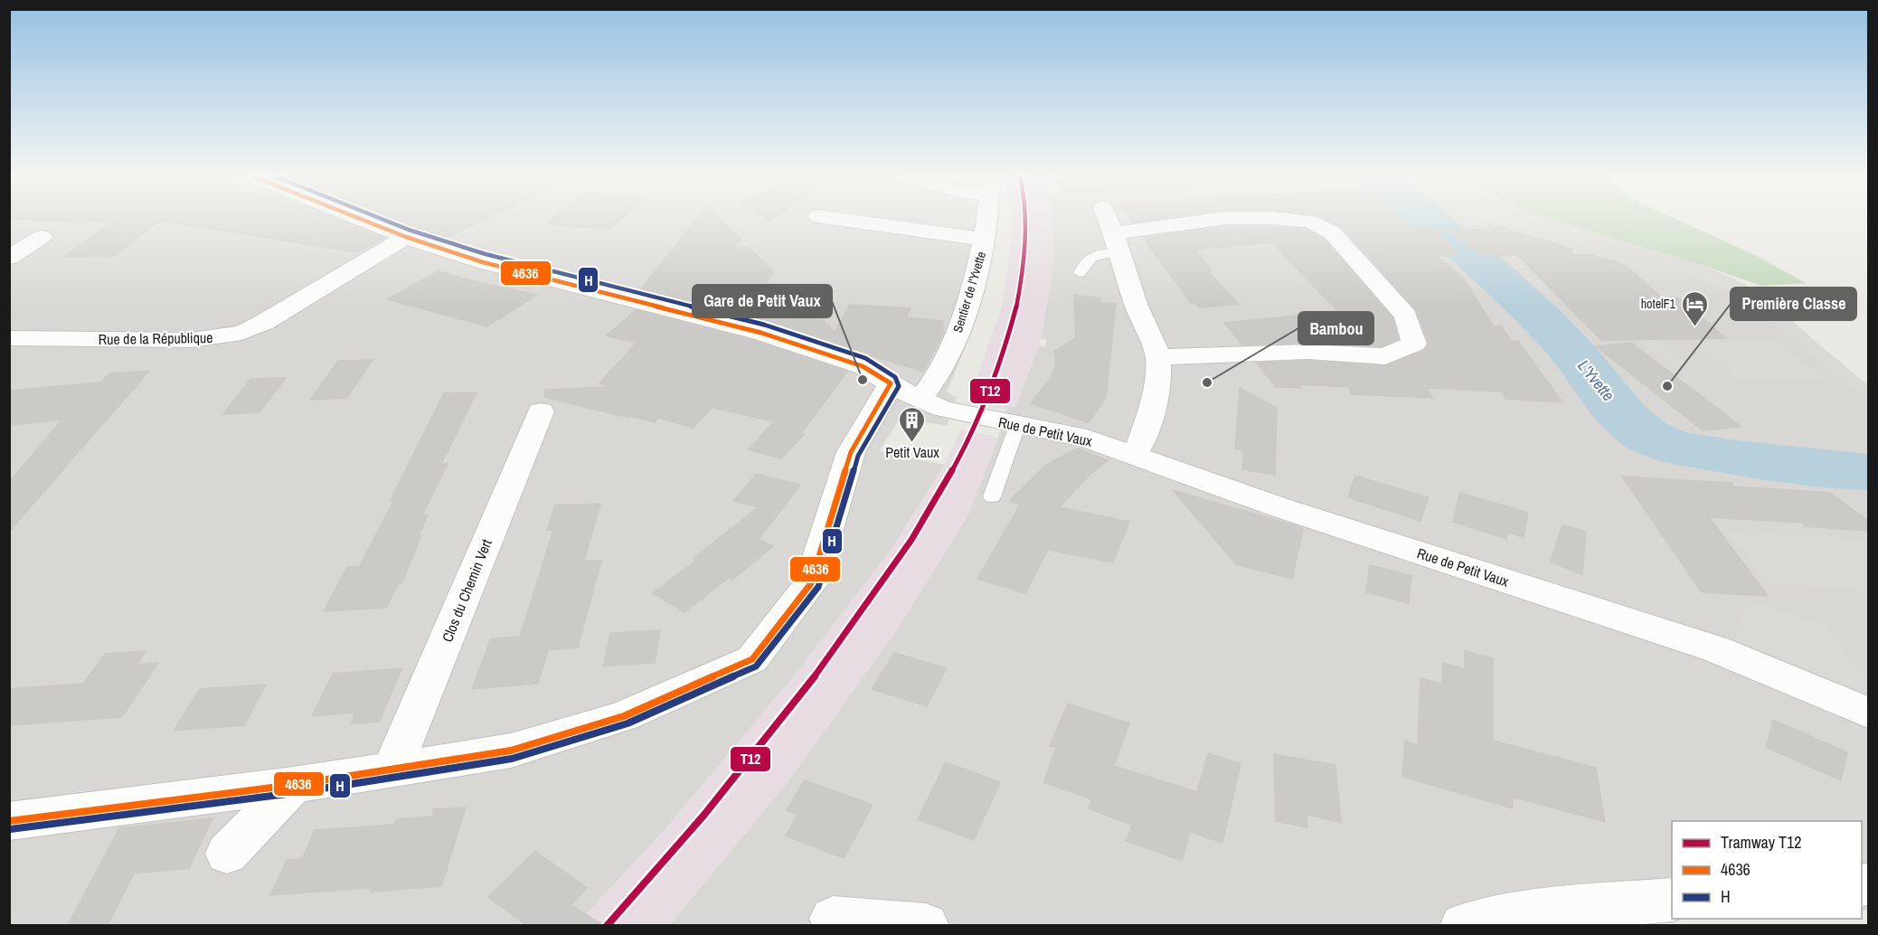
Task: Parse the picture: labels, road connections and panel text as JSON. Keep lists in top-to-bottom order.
{
  "streets": {
    "street": [
      "Sentier de l'Yvette",
      "Rue de la République",
      "Rue de Petit Vaux",
      "Clos du Chemin Vert"
    ]
  },
  "crossings": [
    ["Sentier de l'Yvette", "Rue de Petit Vaux"],
    ["Sentier de l'Yvette", "Clos du Chemin Vert"],
    ["Rue de la République", "Rue de Petit Vaux"]
  ],
  "water": ["L'Yvette"],
  "places": {
    "hotel": ["hotelF1"],
    "other": ["Gare de Petit Vaux", "Bambou", "Première Classe"],
    "building": ["Petit Vaux"]
  },
  "lines": ["tram line T12", "transit line 4636", "transit line H"],
  "legend": ["Tramway T12", "4636", "H"]
}
